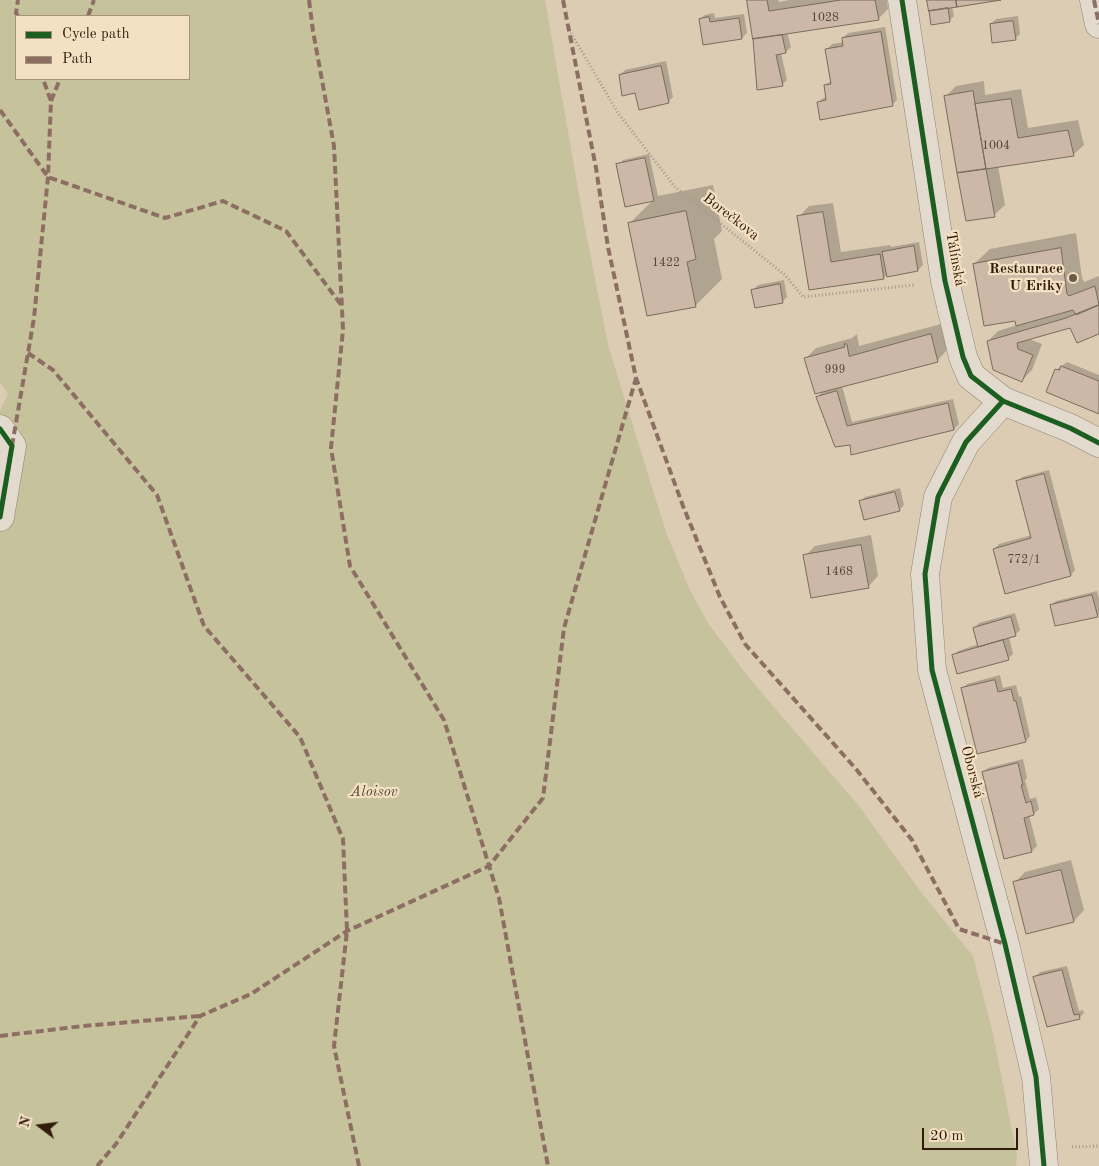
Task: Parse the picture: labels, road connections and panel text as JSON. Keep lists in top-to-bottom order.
{
  "streets": {
    "street": ["Tálínská", "Oborská"],
    "path": ["Borečkova"]
  },
  "crossings": [
    ["Borečkova", "Tálínská"],
    ["Tálínská", "Oborská"]
  ],
  "parks": ["Aloisov"],
  "places": ["Restaurace U Eriky"],
  "house_numbers": [
    "1028",
    "1004",
    "1422",
    "999",
    "772/1",
    "1468"
  ],
  "legend": ["Cycle path", "Path"],
  "scale_bar": "20 m",
  "north": "left"
}
